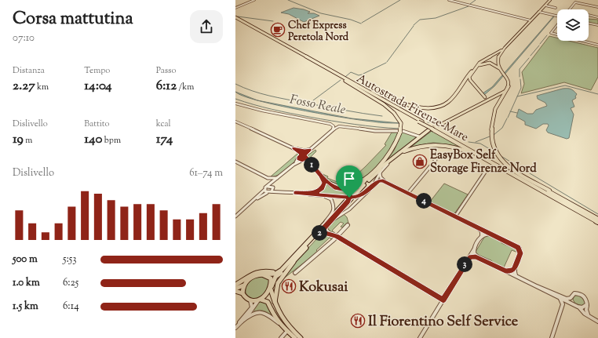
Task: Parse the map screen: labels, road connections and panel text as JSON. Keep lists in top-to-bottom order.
{
  "streets": {
    "highway": ["Autostrada Firenze-Mare"]
  },
  "water": ["Fosso Reale"],
  "places": {
    "cafe": ["Chef Express Peretola Nord"],
    "shop": ["EasyBox Self Storage Firenze Nord"],
    "restaurant": ["Kokusai", "Il Fiorentino Self Service"]
  },
  "page": {
    "heading": ["Corsa mattutina", "07:10"],
    "stats": [
      ["Distanza", "2.27 km"],
      ["Tempo", "14:04"],
      ["Passo", "6:12 /km"],
      ["Dislivello", "19 m"],
      ["Battito", "140 bpm"],
      ["kcal", "174"]
    ],
    "pins": [
      "1",
      "4",
      "2",
      "3"
    ],
    "chart": ["Dislivello", "61–74 m"],
    "list": [
      {
        "name": "500 m",
        "note": "5:53"
      },
      {
        "name": "1.0 km",
        "note": "6:25"
      },
      {
        "name": "1.5 km",
        "note": "6:14"
      }
    ]
  }
}
